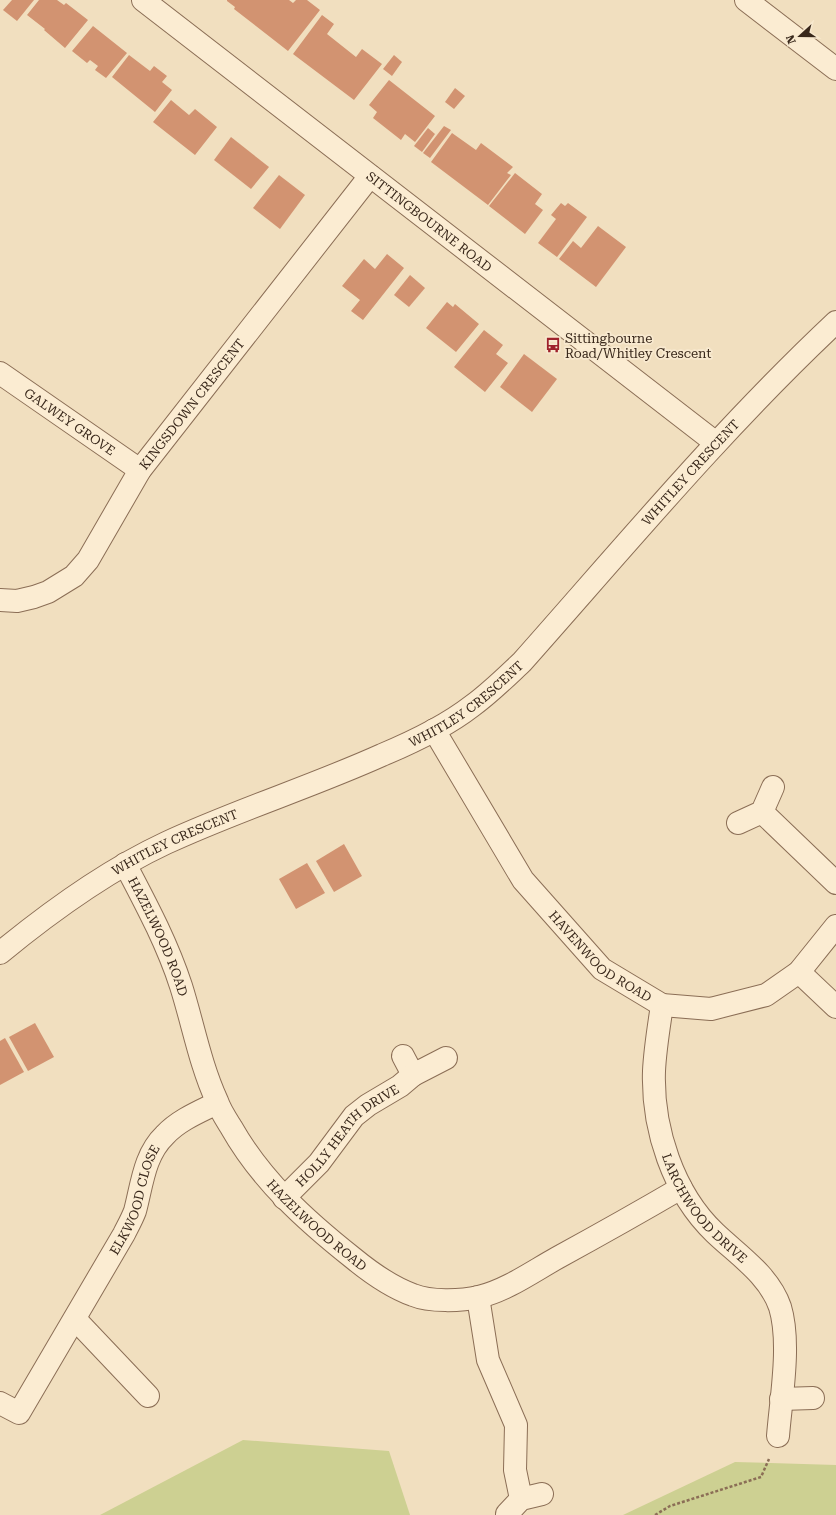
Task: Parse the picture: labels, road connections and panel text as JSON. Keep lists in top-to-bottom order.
{
  "streets": {
    "street": [
      "SITTINGBOURNE ROAD",
      "KINGSDOWN CRESCENT",
      "GALWEY GROVE",
      "WHITLEY CRESCENT",
      "HAZELWOOD ROAD",
      "HAVENWOOD ROAD",
      "HOLLY HEATH DRIVE",
      "ELKWOOD CLOSE",
      "LARCHWOOD DRIVE"
    ]
  },
  "crossings": [
    ["SITTINGBOURNE ROAD", "KINGSDOWN CRESCENT"],
    ["SITTINGBOURNE ROAD", "WHITLEY CRESCENT"],
    ["KINGSDOWN CRESCENT", "GALWEY GROVE"],
    ["WHITLEY CRESCENT", "HAZELWOOD ROAD"],
    ["WHITLEY CRESCENT", "HAVENWOOD ROAD"],
    ["HAZELWOOD ROAD", "HOLLY HEATH DRIVE"],
    ["HAZELWOOD ROAD", "ELKWOOD CLOSE"],
    ["HAZELWOOD ROAD", "LARCHWOOD DRIVE"],
    ["HAVENWOOD ROAD", "LARCHWOOD DRIVE"]
  ],
  "places": {
    "bus stop": ["Sittingbourne Road/Whitley Crescent"]
  },
  "north": "left"
}
